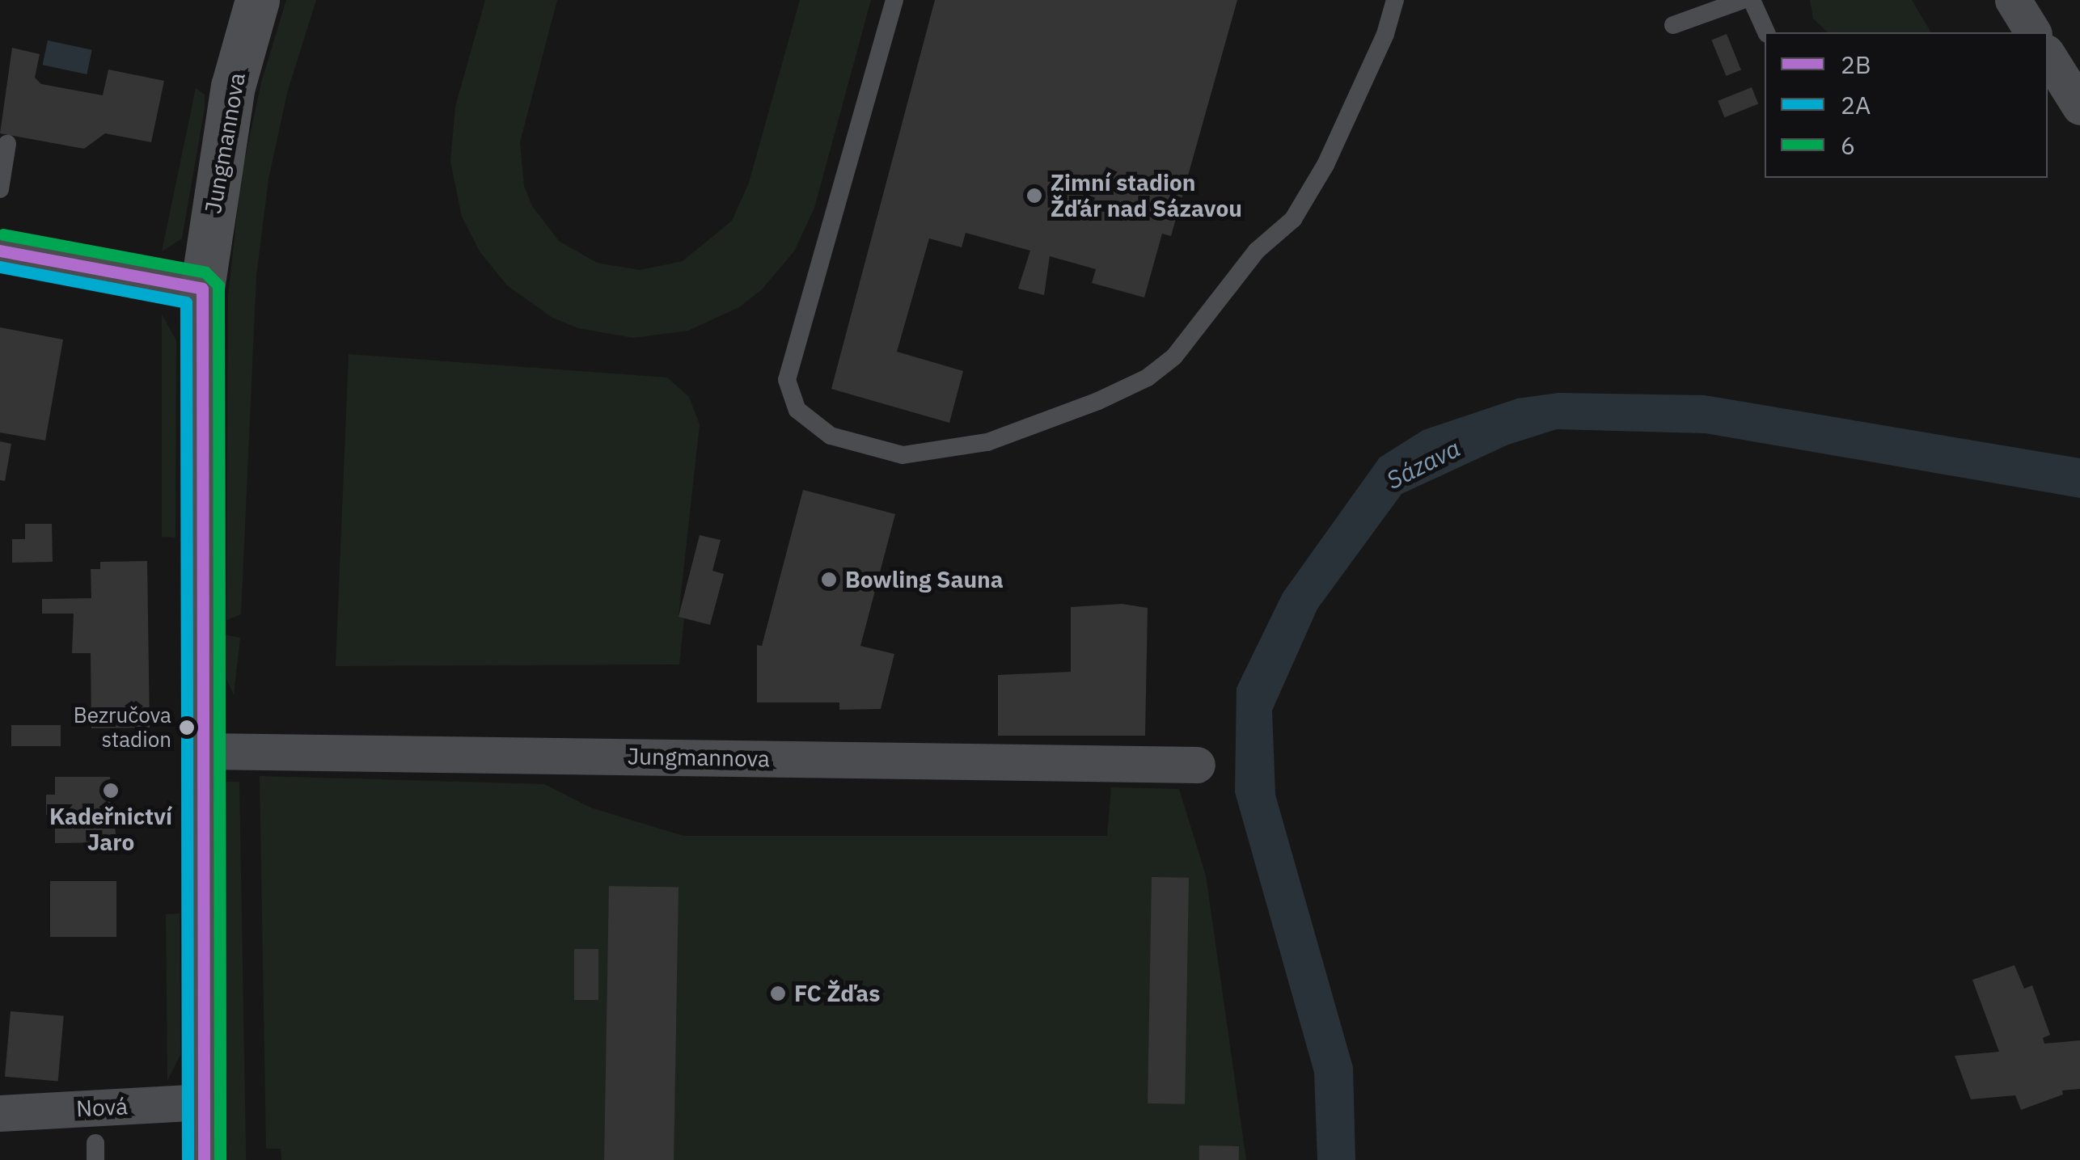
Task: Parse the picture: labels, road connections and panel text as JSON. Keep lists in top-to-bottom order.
{
  "streets": {
    "main road": ["Jungmannova"],
    "street": ["Nová"]
  },
  "crossings": [
    ["Jungmannova", "Nová"]
  ],
  "water": ["Sázava"],
  "places": [
    "Zimní stadion Žďár nad Sázavou",
    "Bowling Sauna",
    "Bezručova stadion",
    "Kadeřnictví Jaro",
    "FC Žďas"
  ],
  "lines": ["transit line 6", "transit line 2B", "transit line 2A"],
  "legend": ["2B", "2A", "6"]
}
